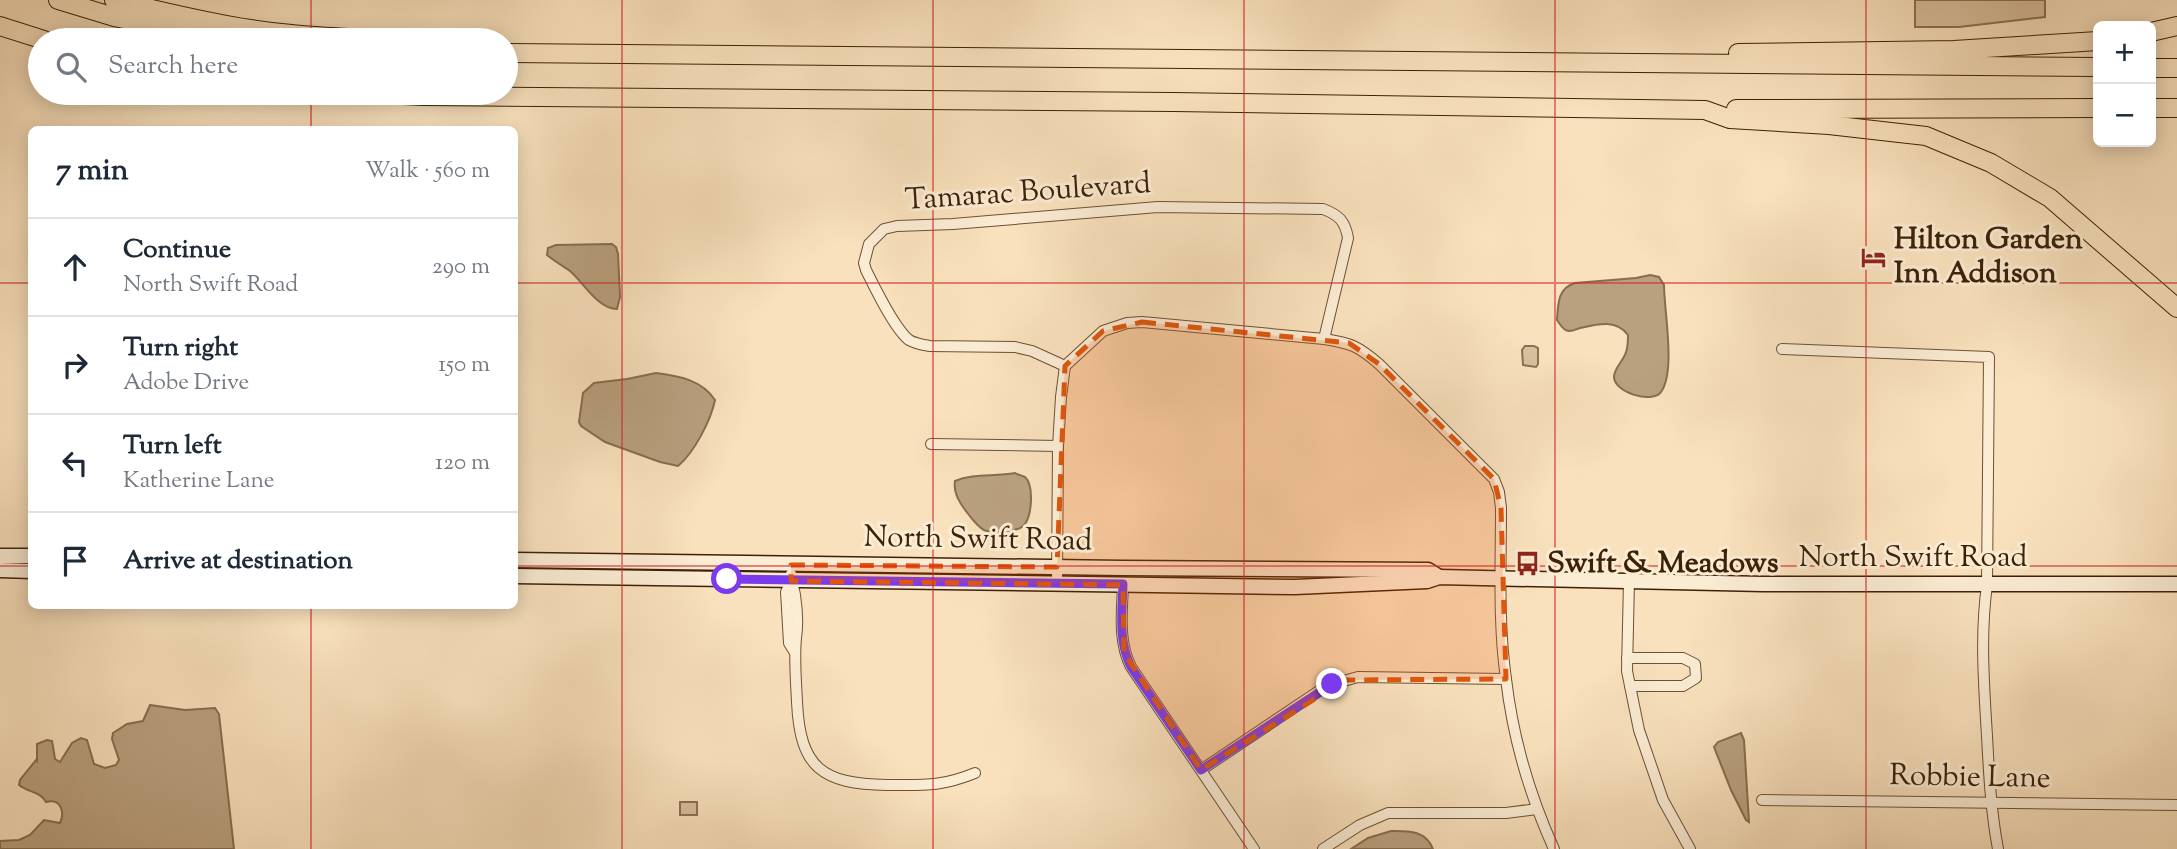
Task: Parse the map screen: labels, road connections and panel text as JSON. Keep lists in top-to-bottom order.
{
  "streets": {
    "street": ["Tamarac Boulevard", "North Swift Road", "Robbie Lane"]
  },
  "places": {
    "hotel": ["Hilton Garden Inn Addison"],
    "bus stop": ["Swift & Meadows"]
  },
  "page": {
    "map_buttons": ["+", "−"],
    "search": "Search here",
    "heading": ["7 min", "Walk · 560 m"],
    "list": [
      ["Continue", "North Swift Road", "290 m"],
      ["Turn right", "Adobe Drive", "150 m"],
      ["Turn left", "Katherine Lane", "120 m"],
      "Arrive at destination"
    ]
  }
}
